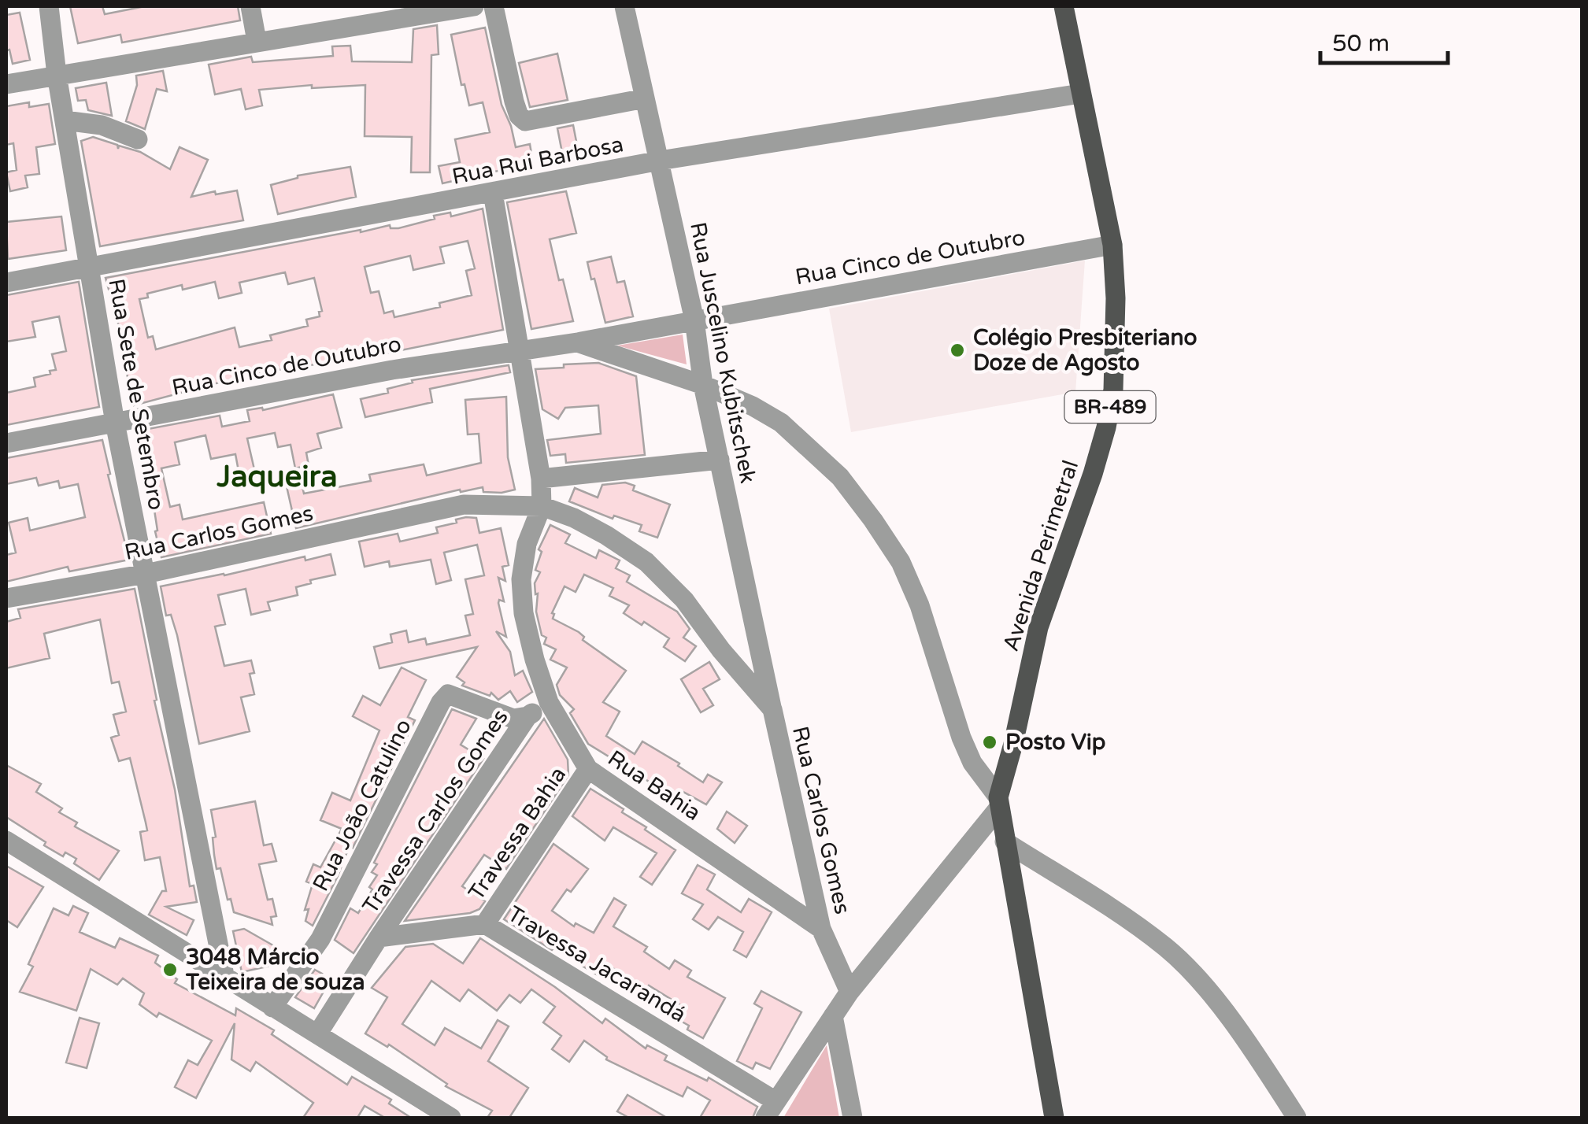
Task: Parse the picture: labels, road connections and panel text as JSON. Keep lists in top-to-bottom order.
{
  "streets": {
    "main road": ["BR-489", "Avenida Perimetral"],
    "street": [
      "Rua Rui Barbosa",
      "Rua Cinco de Outubro",
      "Rua Juscelino Kubitschek",
      "Rua Sete de Setembro",
      "Rua Carlos Gomes",
      "Rua Bahia",
      "Rua João Catulino",
      "Travessa Carlos Gomes",
      "Travessa Bahia",
      "Travessa Jacarandá"
    ]
  },
  "crossings": [
    ["Rua Rui Barbosa", "Rua Juscelino Kubitschek"],
    ["Rua Rui Barbosa", "Rua Sete de Setembro"],
    ["Rua Rui Barbosa", "Avenida Perimetral"],
    ["Rua Rui Barbosa", "Rua Bahia"],
    ["Rua Cinco de Outubro", "Rua Juscelino Kubitschek"],
    ["Rua Cinco de Outubro", "Rua Sete de Setembro"],
    ["Rua Cinco de Outubro", "Avenida Perimetral"],
    ["Rua Cinco de Outubro", "Rua Bahia"],
    ["Rua Juscelino Kubitschek", "Rua Carlos Gomes"],
    ["Rua Sete de Setembro", "Rua Carlos Gomes"],
    ["Rua Carlos Gomes", "Rua Bahia"],
    ["Rua Bahia", "Travessa Carlos Gomes"],
    ["Rua Bahia", "Travessa Bahia"],
    ["Rua João Catulino", "Travessa Carlos Gomes"],
    ["Travessa Carlos Gomes", "Travessa Jacarandá"],
    ["Travessa Bahia", "Travessa Jacarandá"]
  ],
  "districts": ["Jaqueira"],
  "places": ["Colégio Presbiteriano Doze de Agosto", "Posto Vip", "3048 Márcio Teixeira de souza"],
  "scale_bar": "50 m"
}
